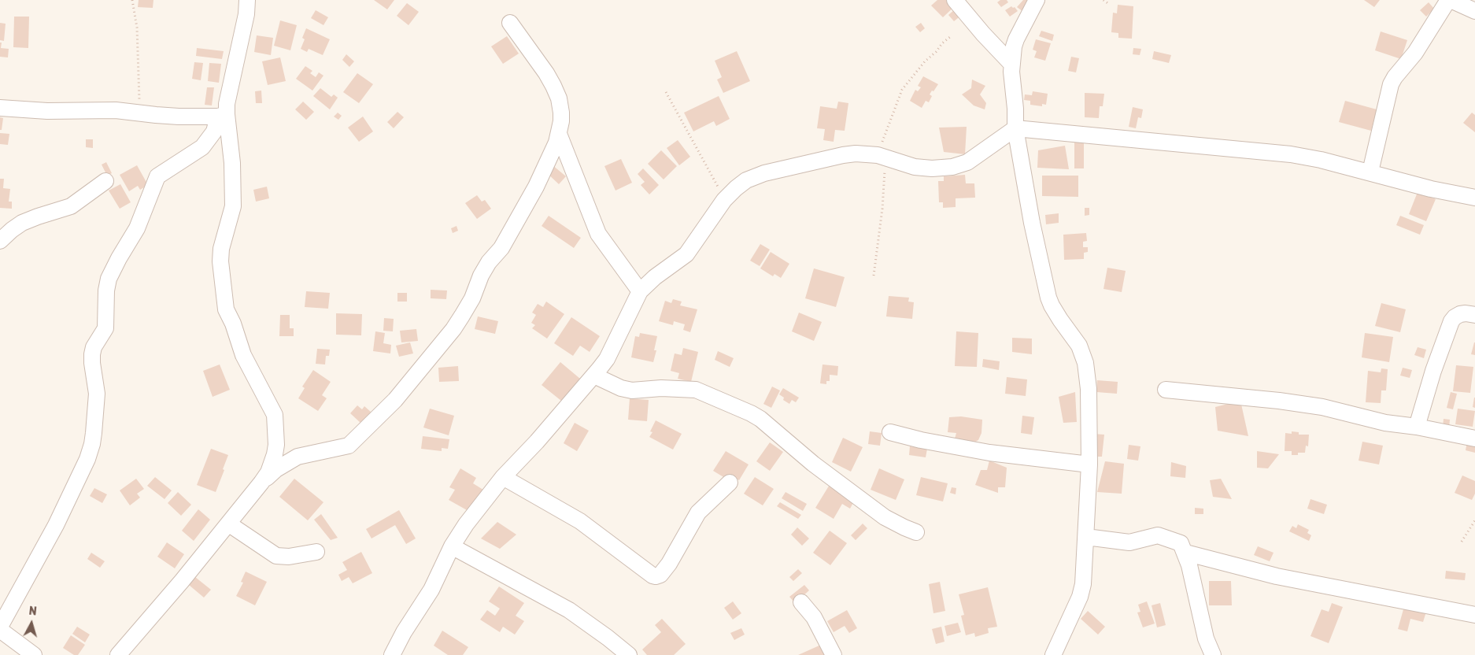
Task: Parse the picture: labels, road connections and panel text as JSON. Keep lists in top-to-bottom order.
{
  "north": "top"
}
